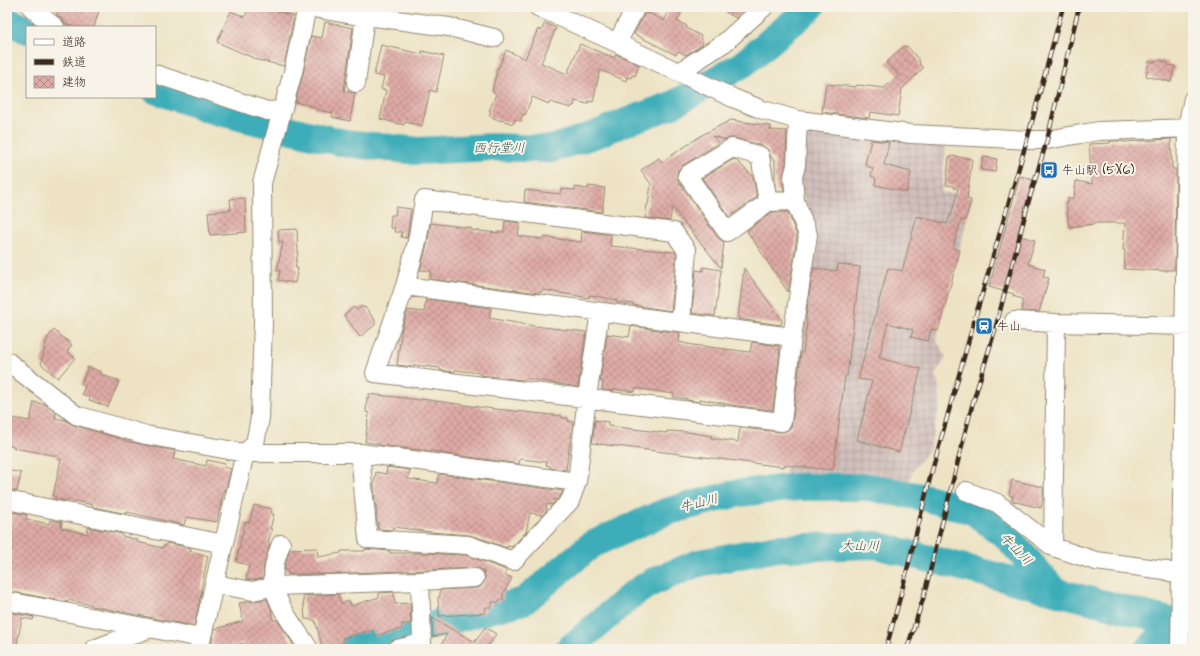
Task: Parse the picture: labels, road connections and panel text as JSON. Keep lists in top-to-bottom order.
{
  "water": ["西行堂川", "牛山川", "大山川"],
  "places": {
    "bus stop": ["牛山駅 (5)(6)"],
    "station": ["牛山"]
  },
  "legend": ["道路", "鉄道", "建物"]
}
